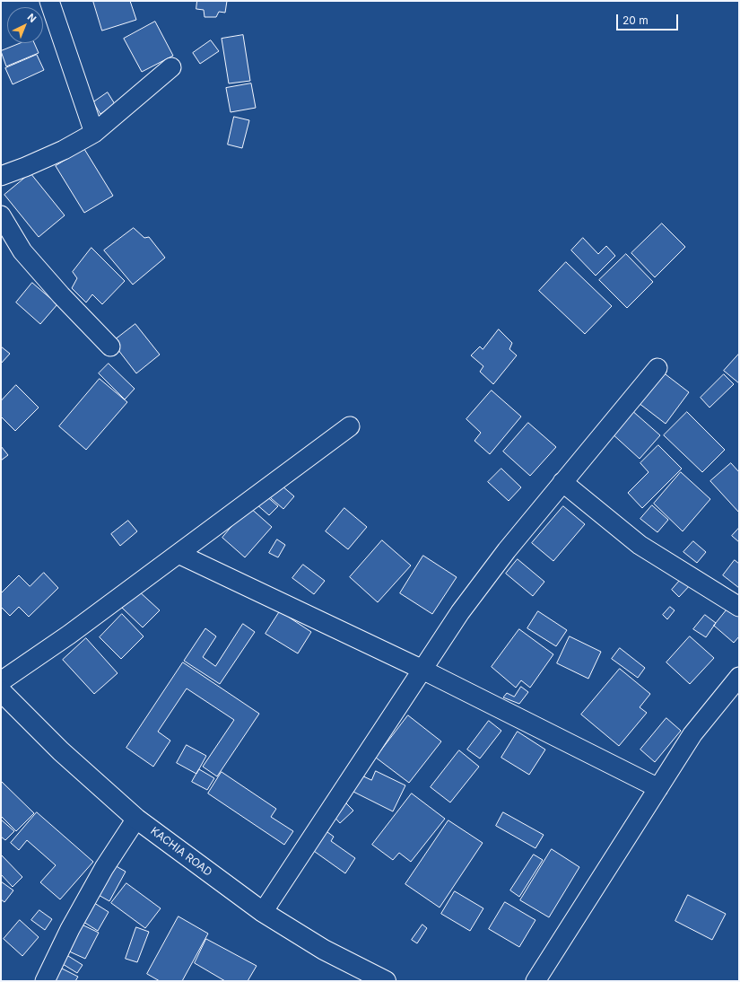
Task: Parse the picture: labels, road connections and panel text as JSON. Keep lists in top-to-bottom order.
{
  "streets": {
    "highway": ["KACHIA ROAD"]
  },
  "scale_bar": "20 m",
  "north": "top right"
}
